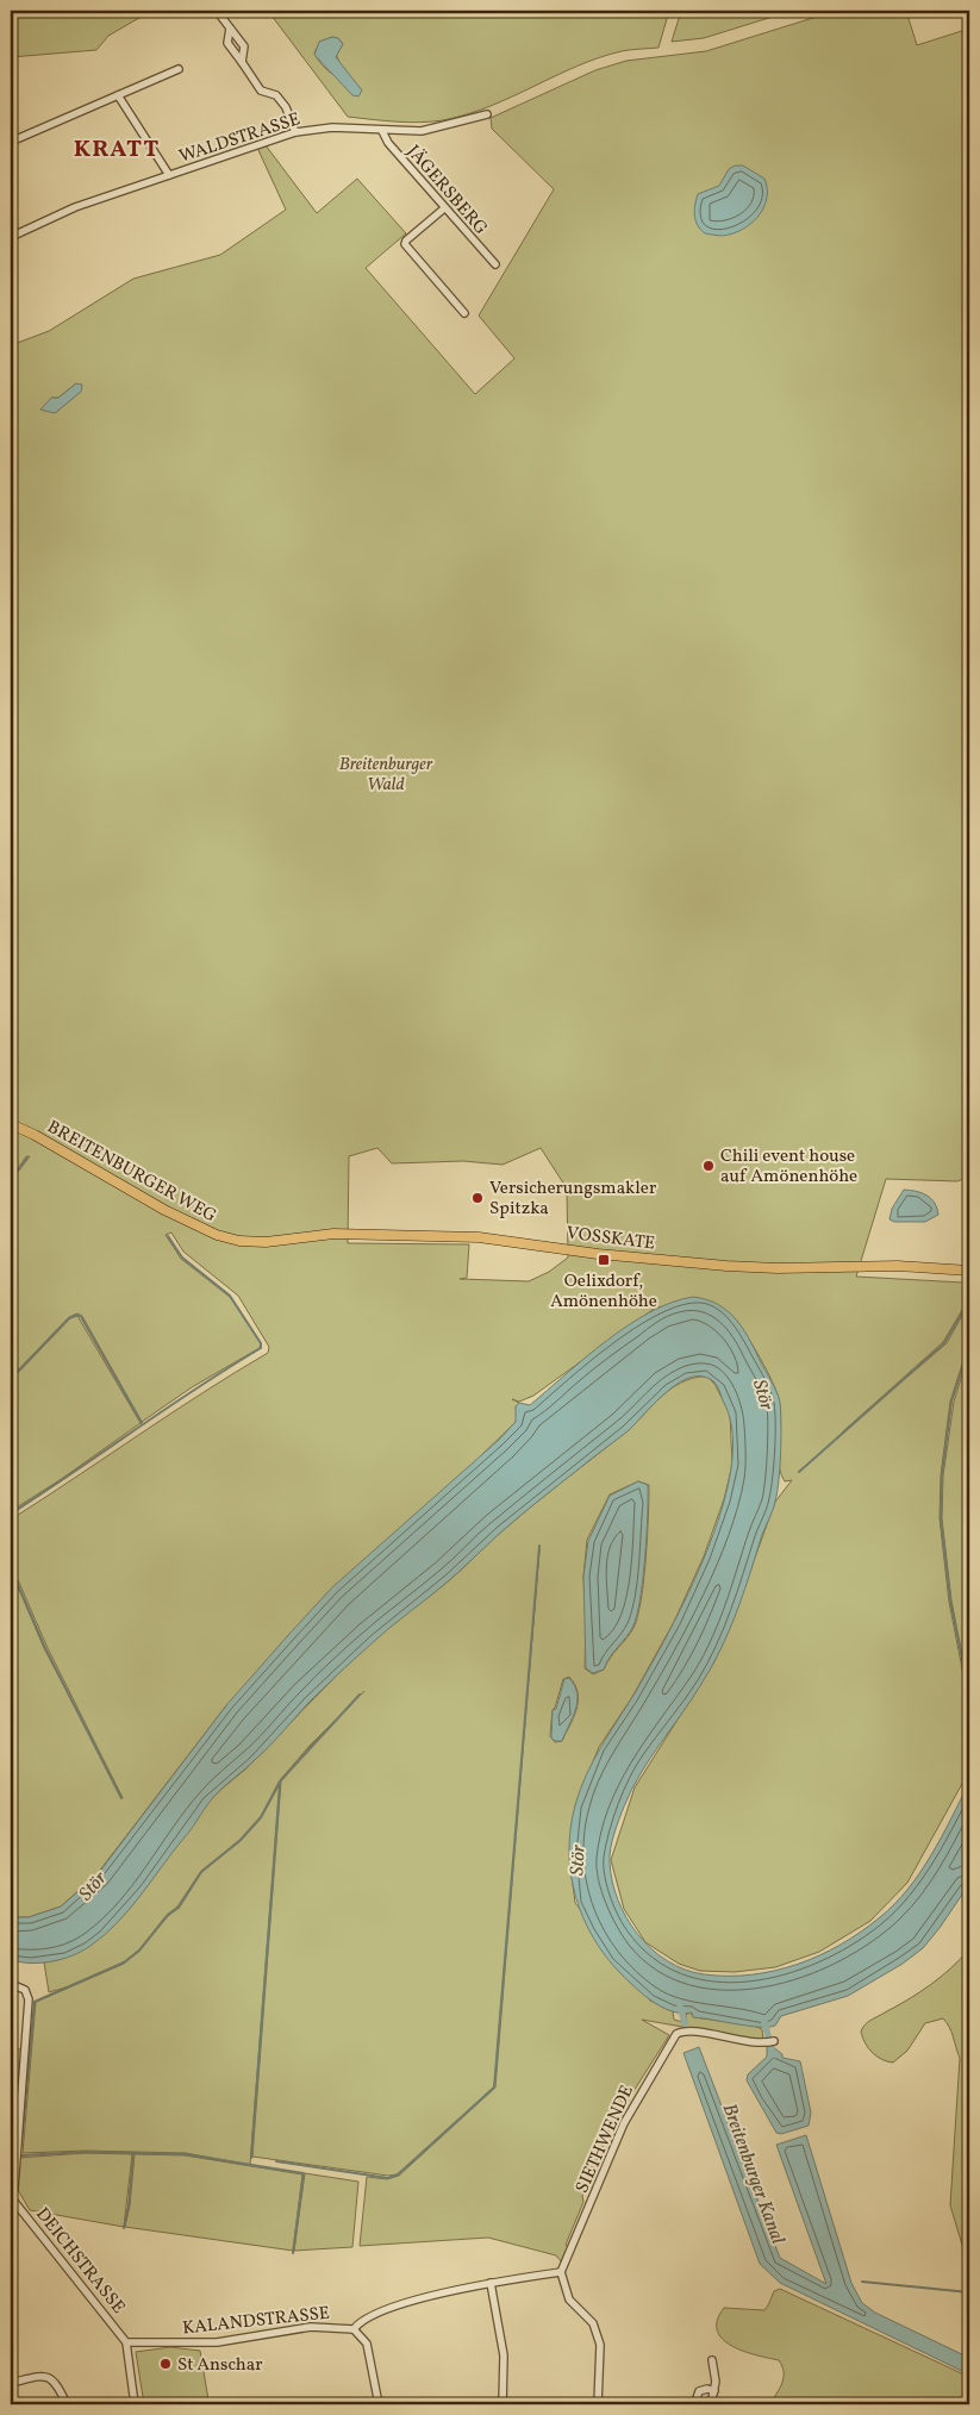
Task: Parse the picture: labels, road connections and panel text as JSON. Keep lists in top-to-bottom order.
{
  "streets": {
    "main road": ["BREITENBURGER WEG", "VOSSKATE"],
    "street": [
      "WALDSTRASSE",
      "JÄGERSBERG",
      "SIETHWENDE",
      "DEICHSTRASSE",
      "KALANDSTRASSE"
    ]
  },
  "crossings": [
    ["WALDSTRASSE", "JÄGERSBERG"],
    ["BREITENBURGER WEG", "VOSSKATE"],
    ["DEICHSTRASSE", "KALANDSTRASSE"]
  ],
  "districts": ["KRATT"],
  "water": ["Stör", "Breitenburger Kanal"],
  "parks": ["Breitenburger Wald"],
  "places": {
    "other": ["Chili event house auf Amönenhöhe", "Versicherungsmakler Spitzka", "St Anschar"],
    "transit": ["Oelixdorf, Amönenhöhe"]
  }
}
